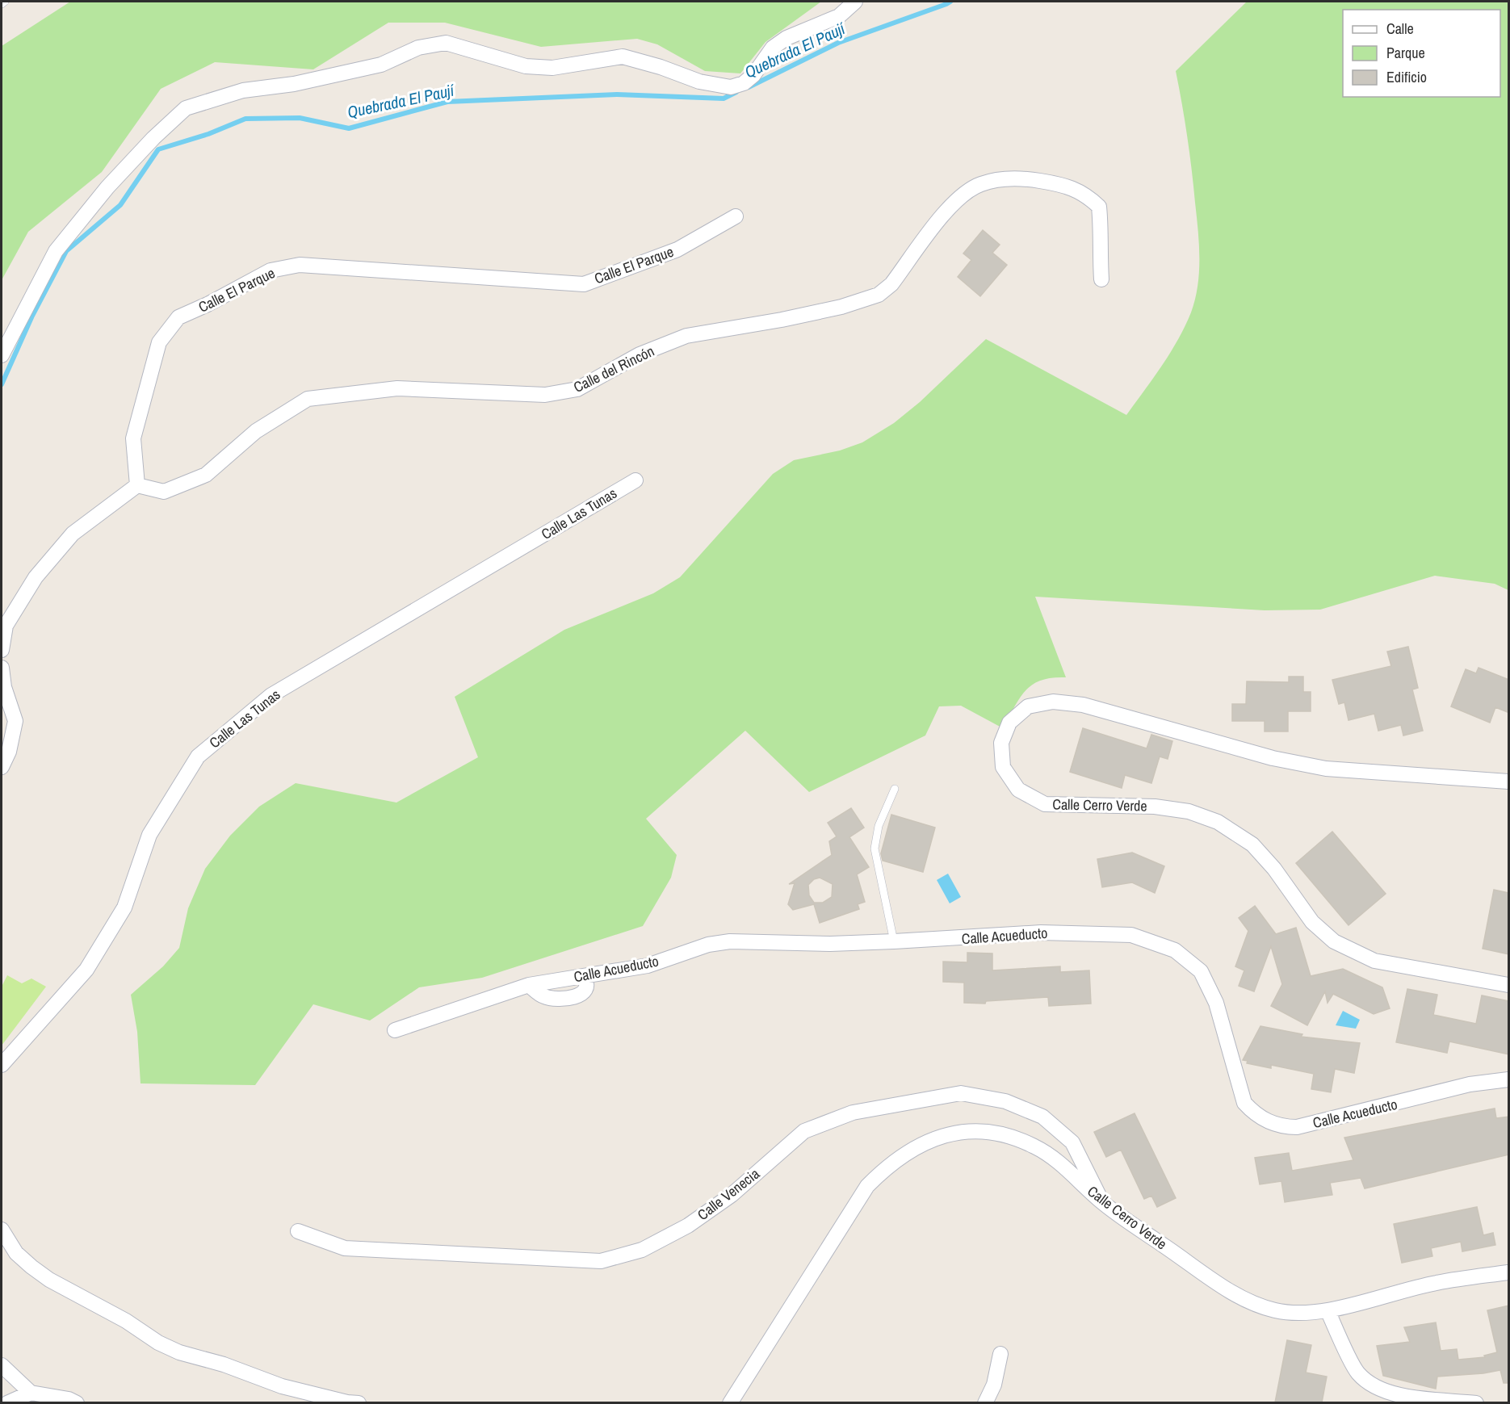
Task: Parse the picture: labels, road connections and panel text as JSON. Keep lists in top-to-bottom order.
{
  "streets": {
    "street": [
      "Calle El Parque",
      "Calle del Rincón",
      "Calle Las Tunas",
      "Calle Cerro Verde",
      "Calle Acueducto",
      "Calle Venecia"
    ]
  },
  "crossings": [
    ["Calle El Parque", "Calle del Rincón"],
    ["Calle Cerro Verde", "Calle Venecia"]
  ],
  "water": ["Quebrada El Paují"],
  "legend": ["Calle", "Parque", "Edificio"]
}
